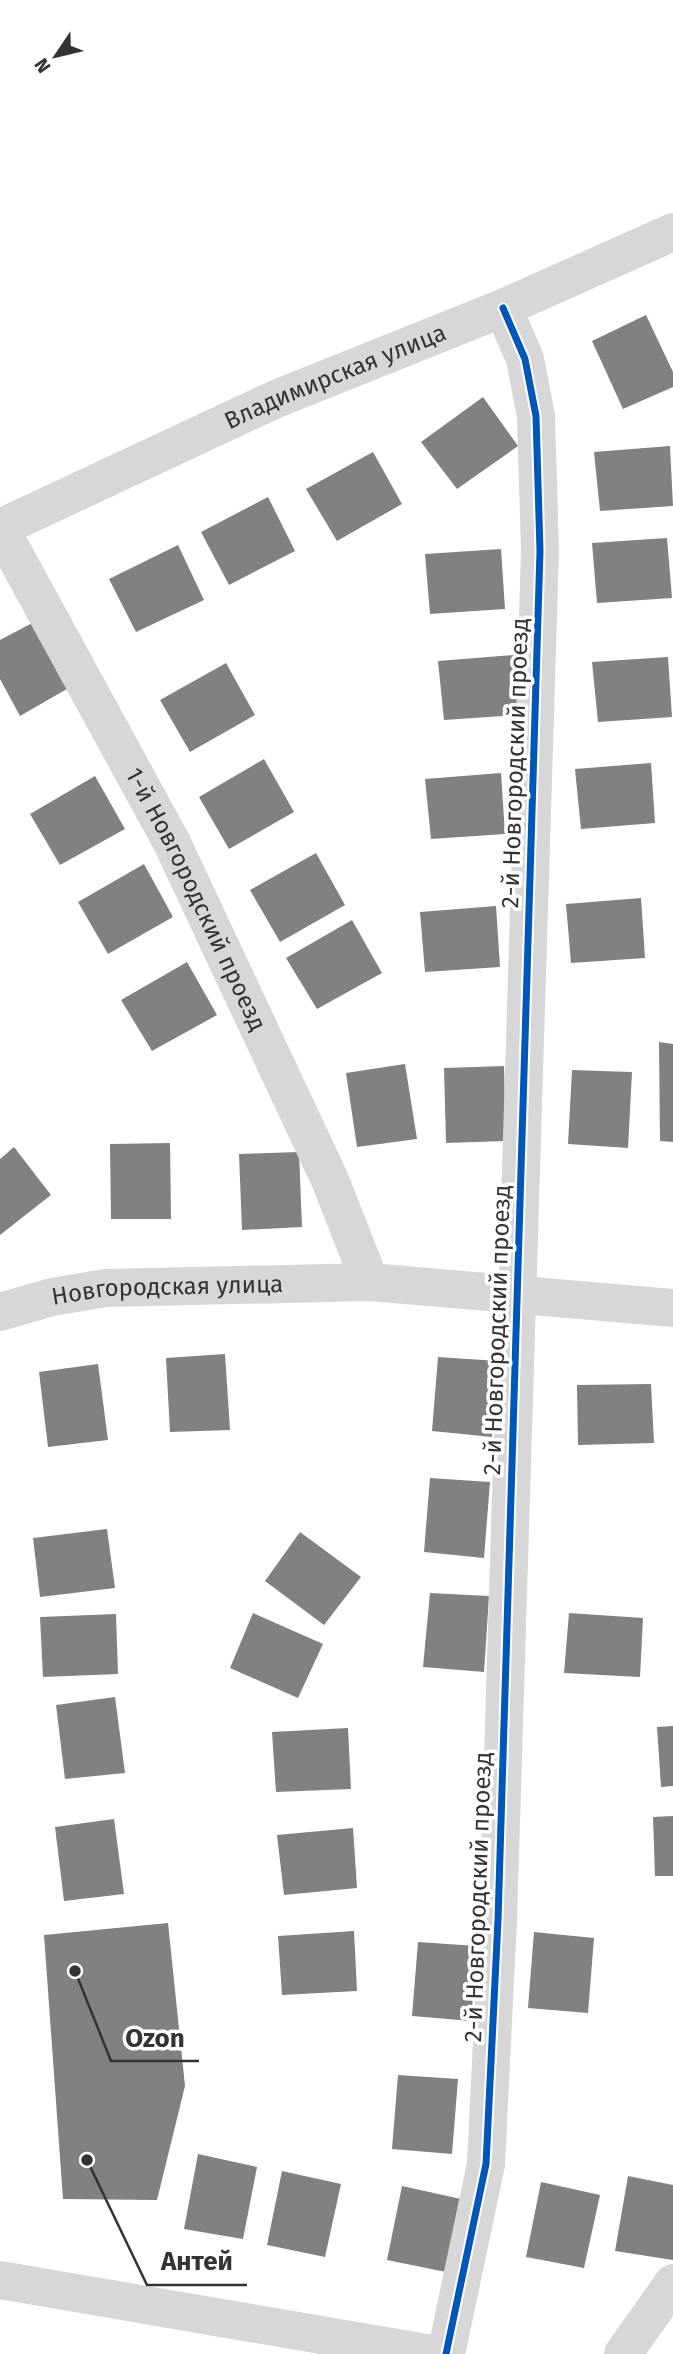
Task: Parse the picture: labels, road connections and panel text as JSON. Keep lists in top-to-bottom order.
{
  "streets": {
    "street": [
      "Владимирская улица",
      "2-й Новгородский проезд",
      "1-й Новгородский проезд",
      "Новгородская улица"
    ]
  },
  "crossings": [
    ["Владимирская улица", "2-й Новгородский проезд"],
    ["Владимирская улица", "1-й Новгородский проезд"],
    ["2-й Новгородский проезд", "Новгородская улица"],
    ["1-й Новгородский проезд", "Новгородская улица"]
  ],
  "places": ["Ozon", "Антей"],
  "north": "bottom left"
}
